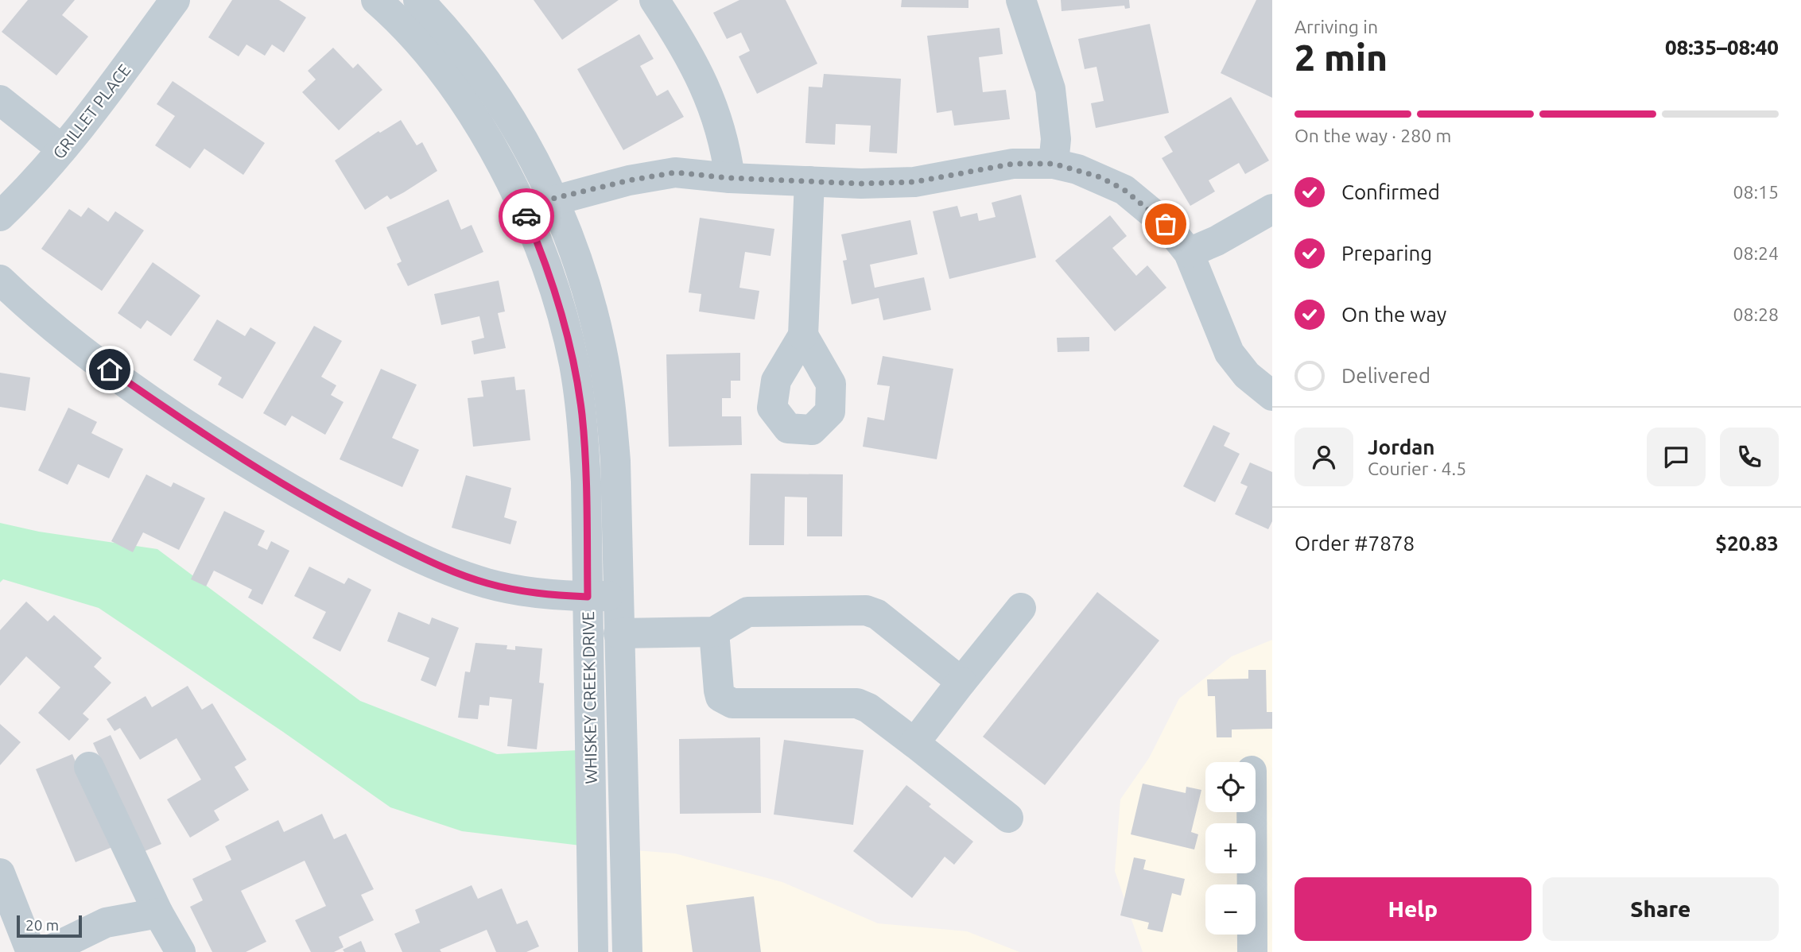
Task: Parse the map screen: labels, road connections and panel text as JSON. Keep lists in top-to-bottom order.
{
  "streets": {
    "street": ["GRILLET PLACE", "WHISKEY CREEK DRIVE"]
  },
  "scale_bar": "20 m",
  "page": {
    "heading": ["2 min", "Arriving in", "08:35–08:40"],
    "panel": [
      "Jordan",
      "Courier · 4.5",
      "Order #7878",
      "$20.83"
    ],
    "bar": "On the way · 280 m",
    "list": [
      ["Confirmed", "08:15"],
      ["Preparing", "08:24"],
      ["On the way", "08:28"],
      "Delivered"
    ],
    "map_buttons": ["+", "−"],
    "buttons": ["Help", "Share"],
    "scale": "20 m"
  }
}
